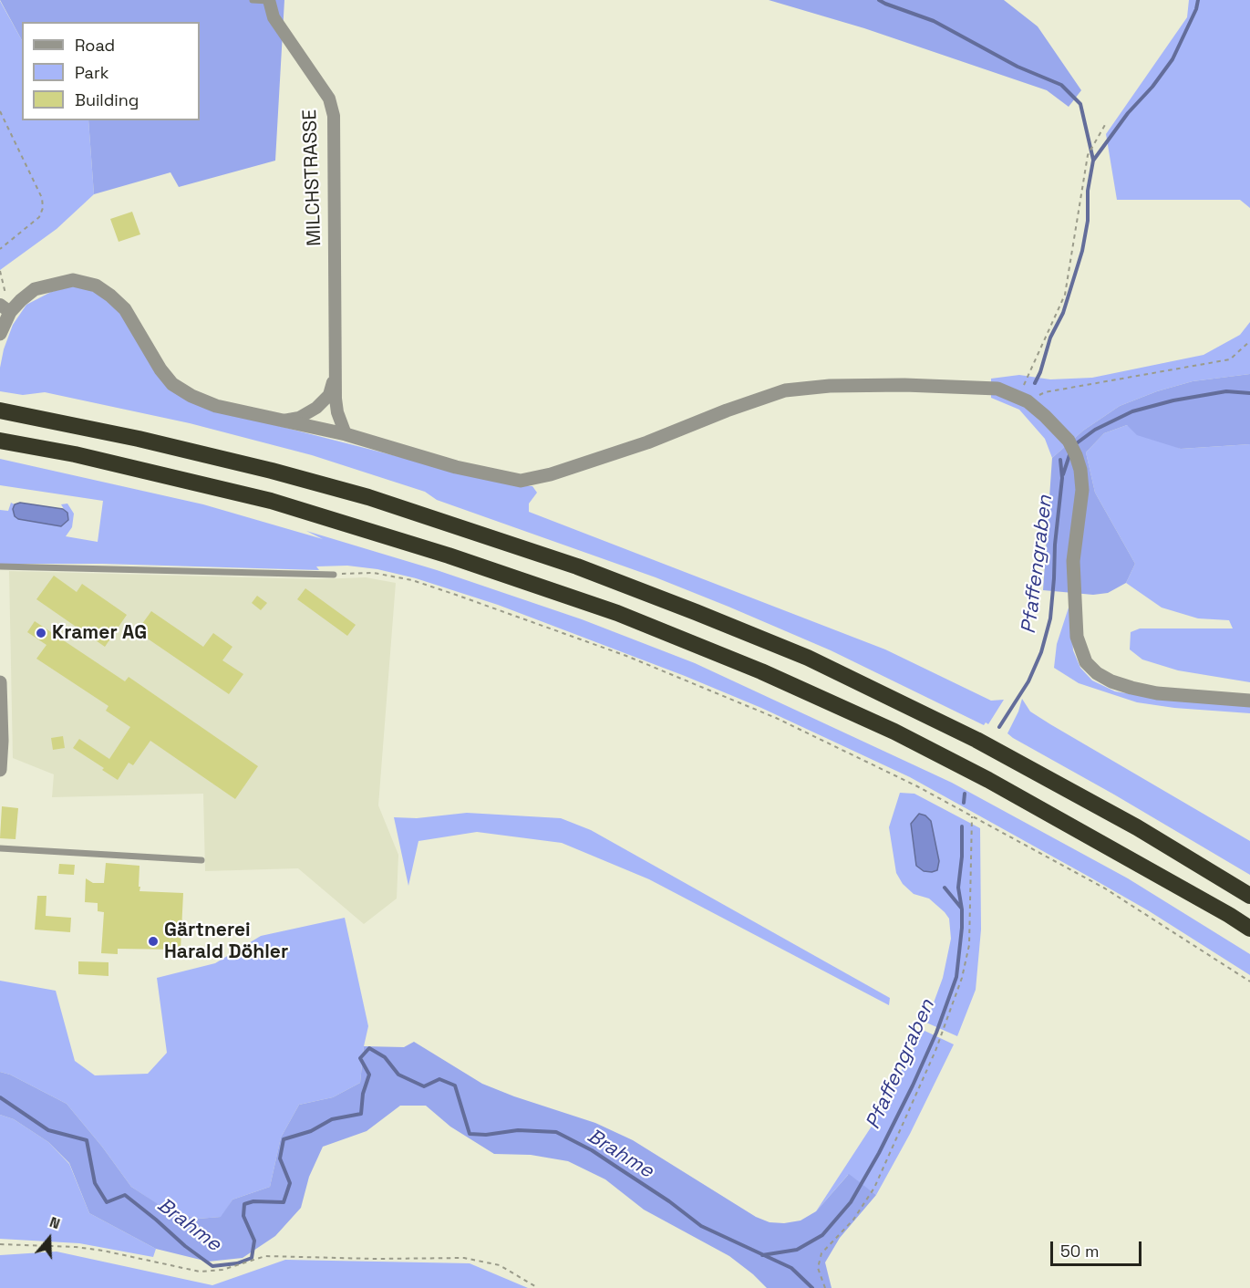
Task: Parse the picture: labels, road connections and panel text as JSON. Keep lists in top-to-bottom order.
{
  "streets": {
    "street": ["MILCHSTRASSE"]
  },
  "water": ["Pfaffengraben", "Brahme"],
  "places": ["Kramer AG", "Gärtnerei Harald Döhler"],
  "legend": ["Road", "Park", "Building"],
  "scale_bar": "50 m",
  "north": "top"
}
